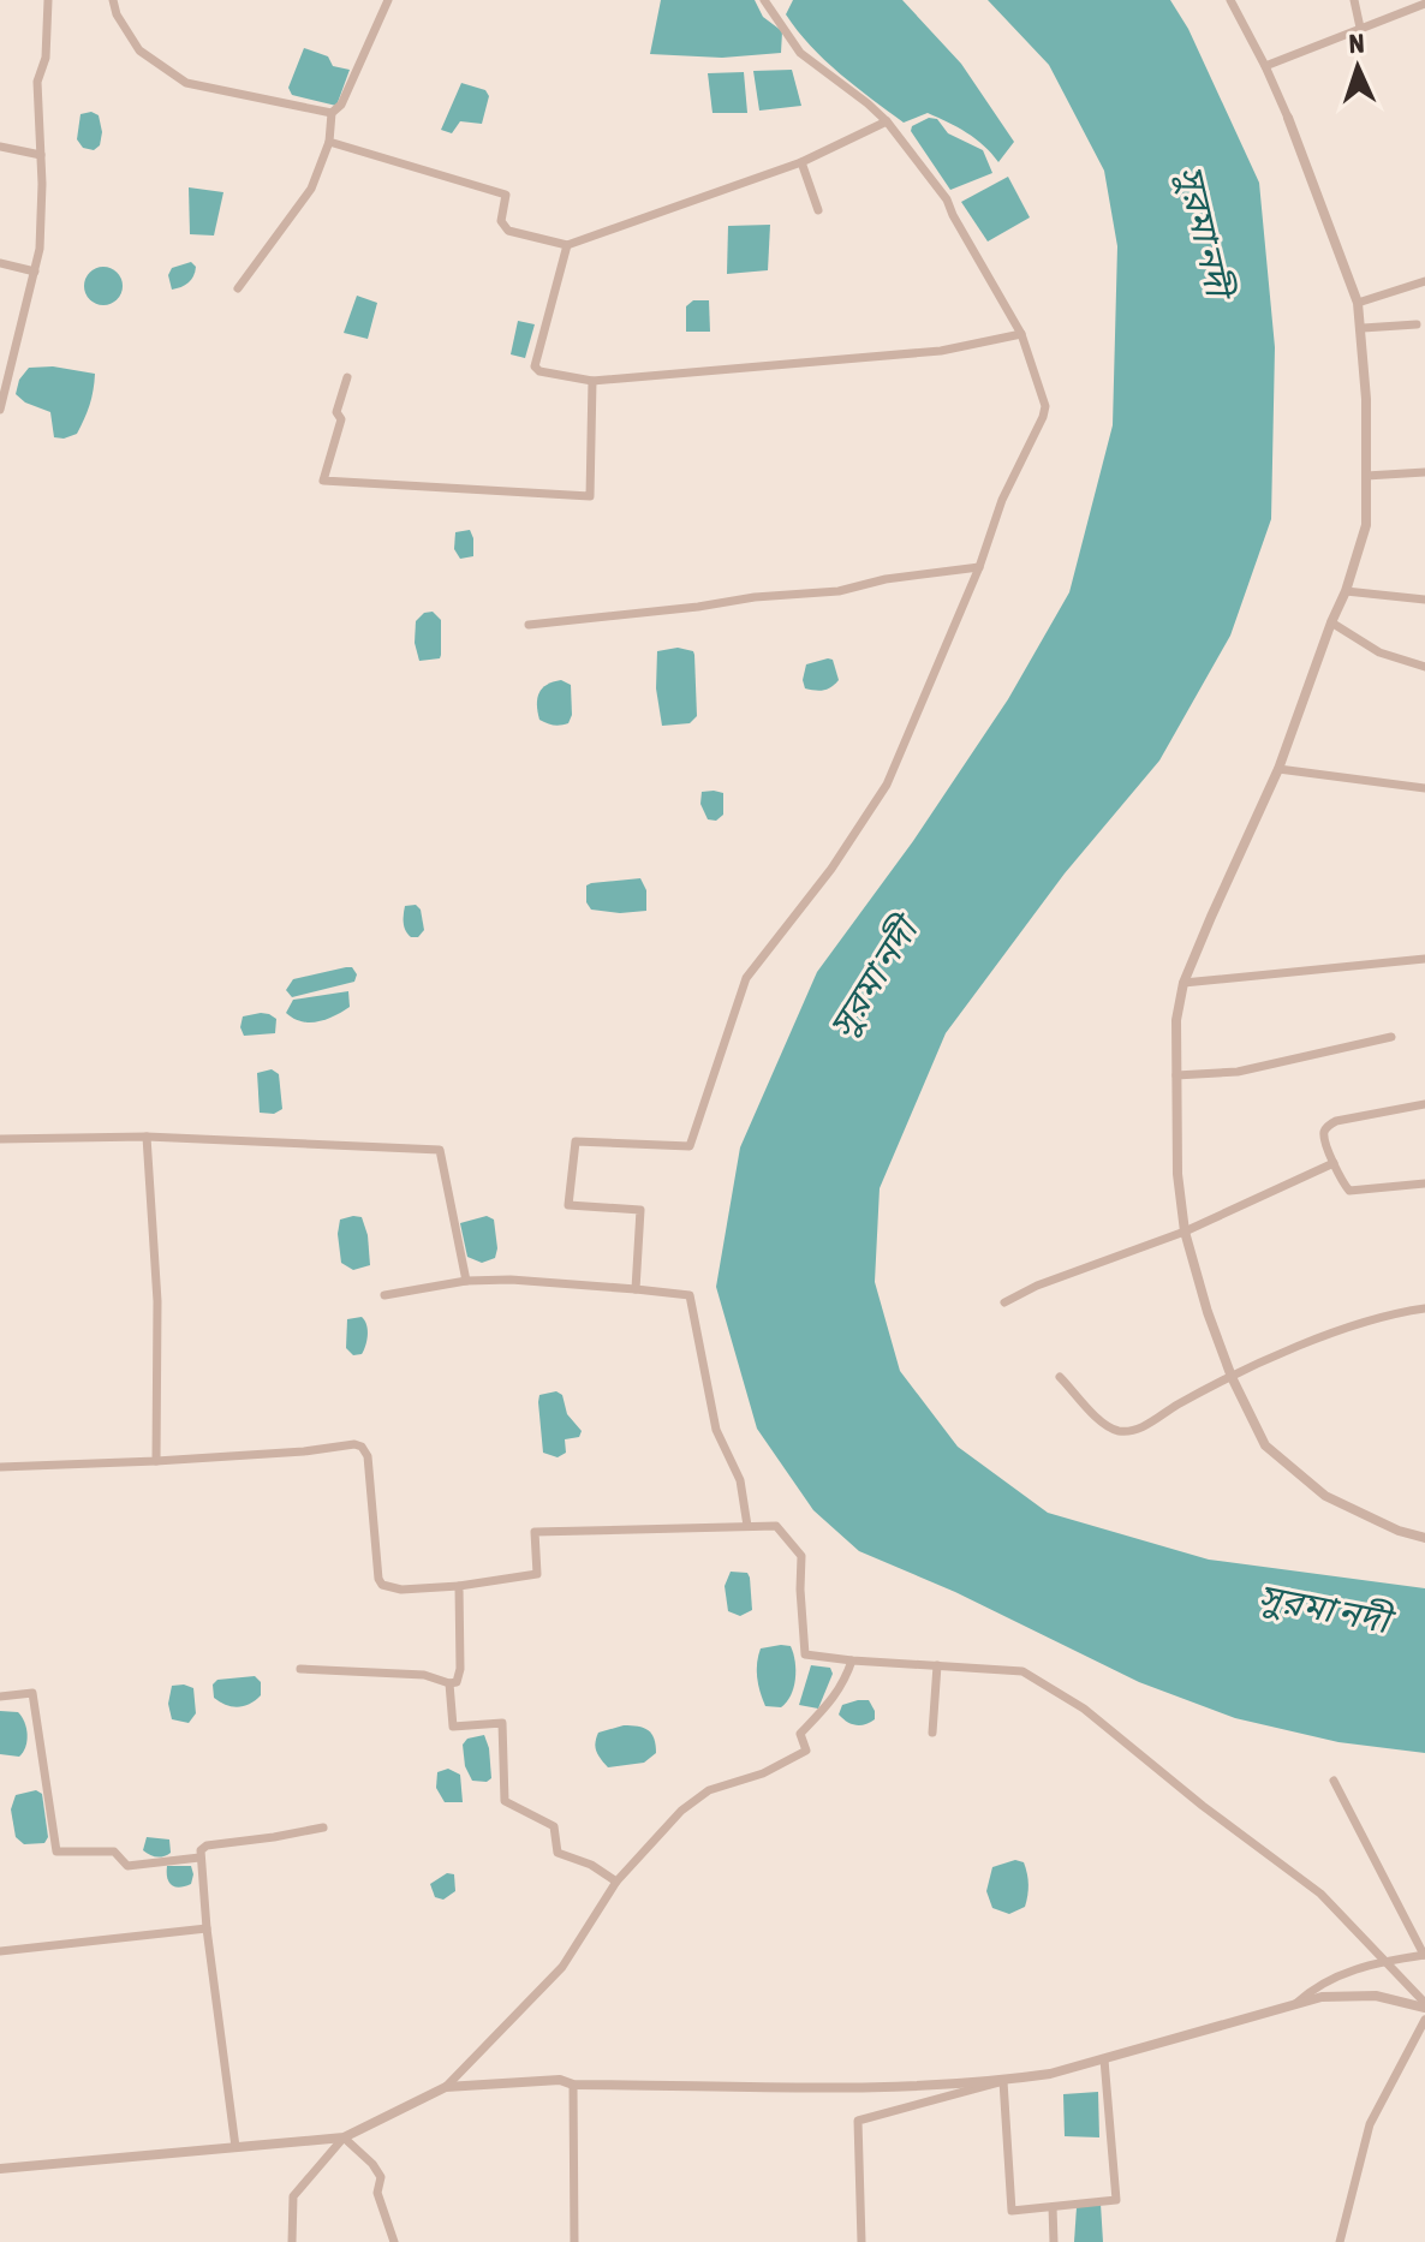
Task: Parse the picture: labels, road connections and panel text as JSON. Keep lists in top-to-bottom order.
{
  "water": ["সুরমা নদী"],
  "north": "top"
}
